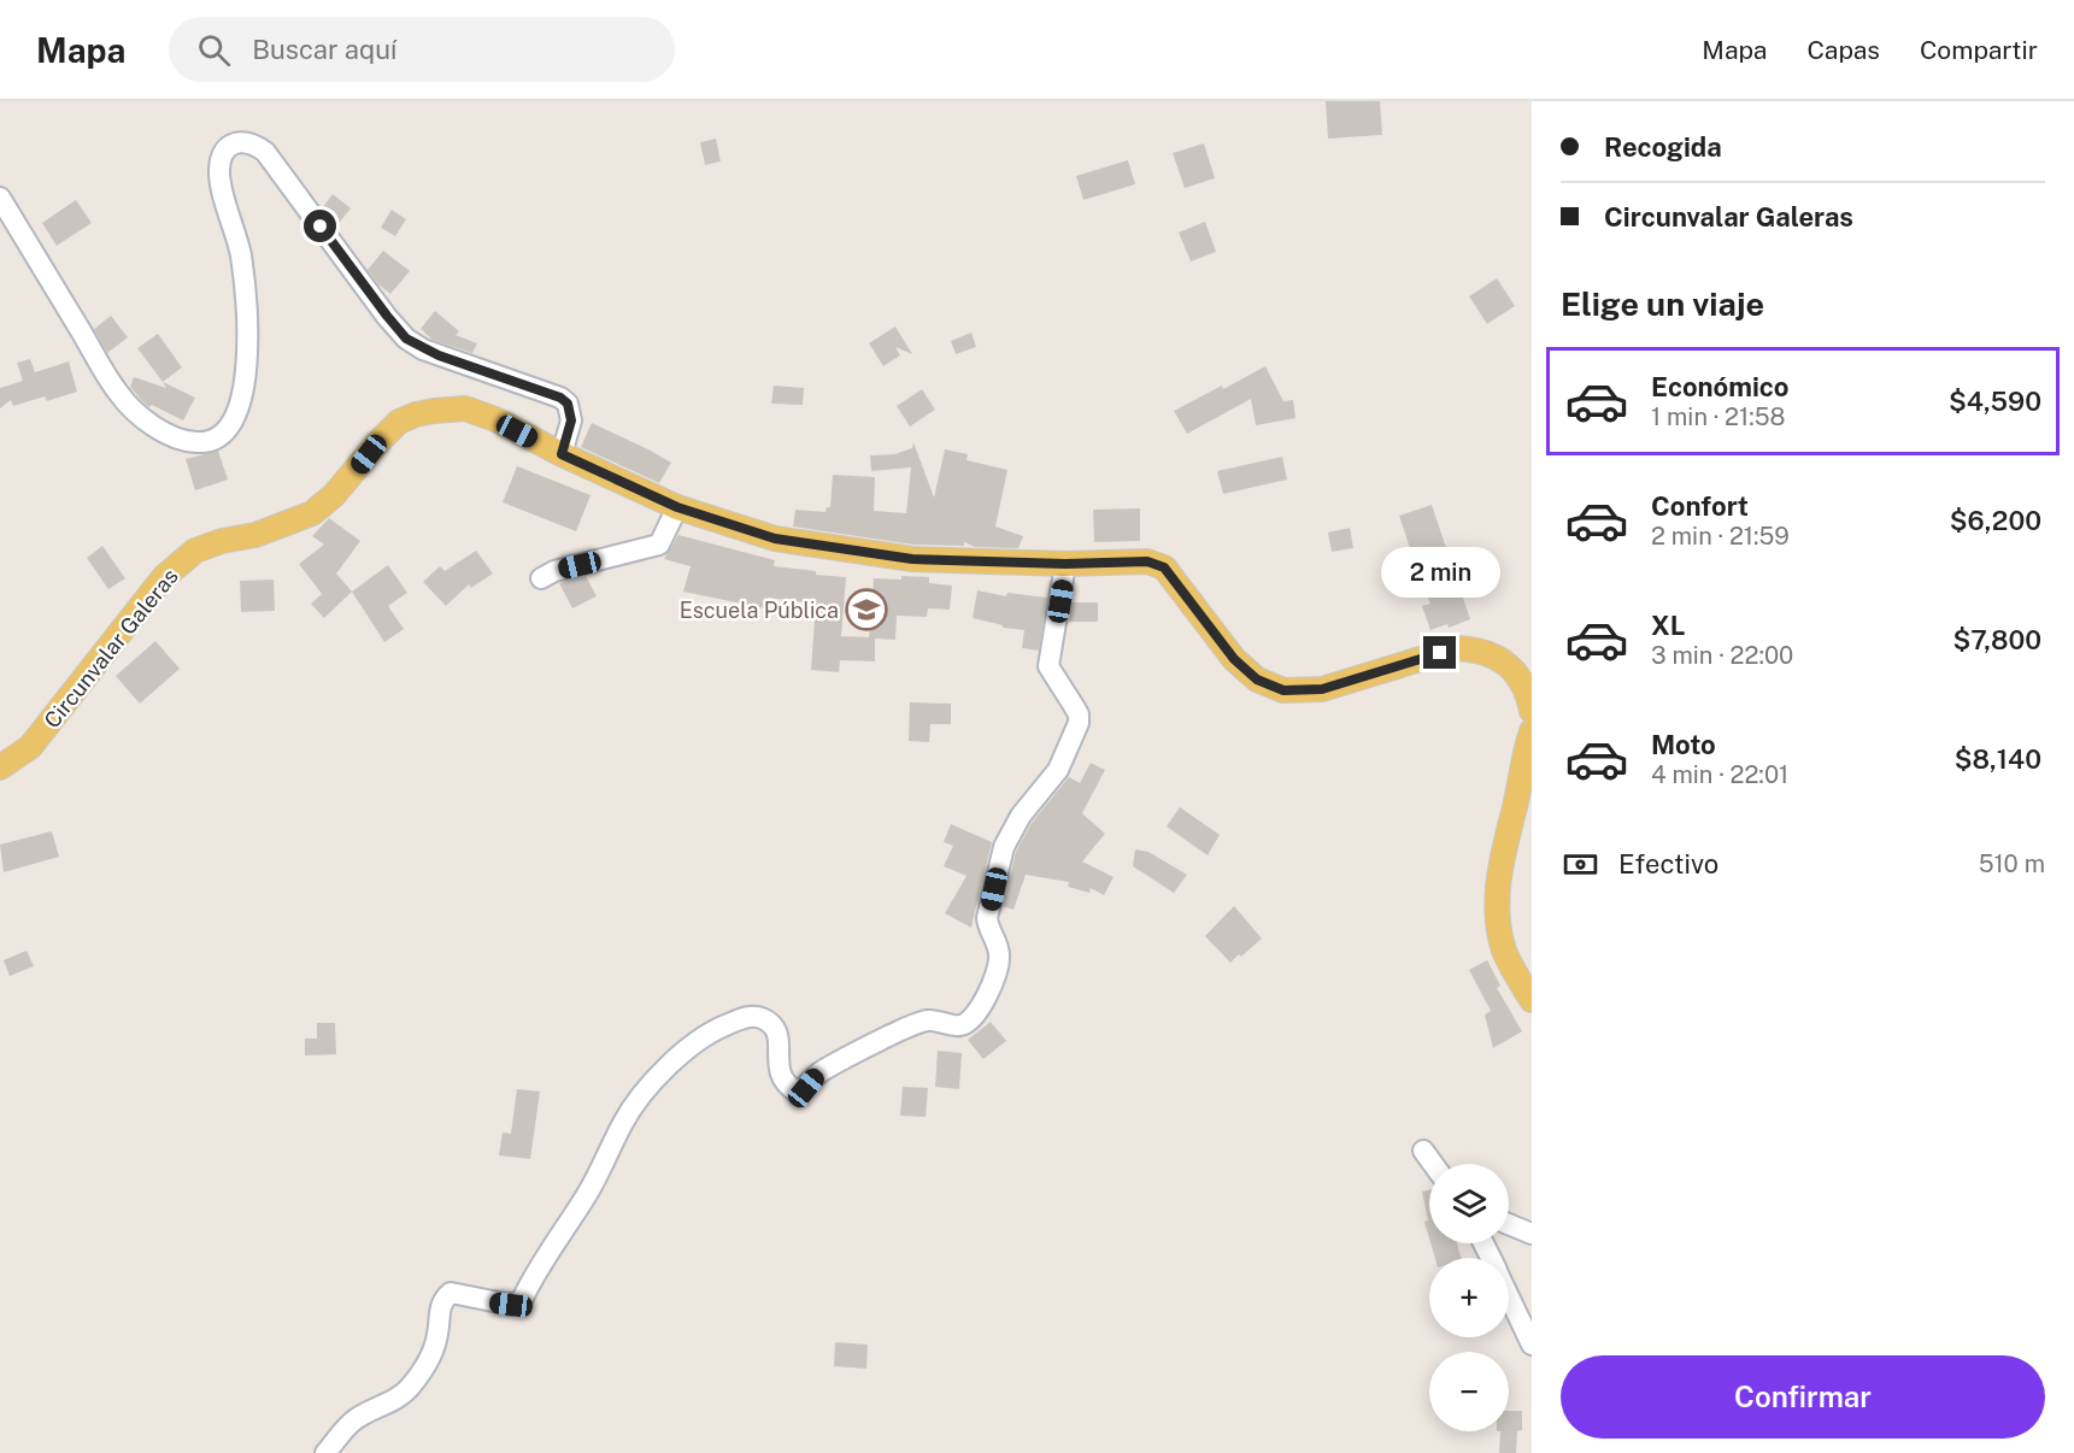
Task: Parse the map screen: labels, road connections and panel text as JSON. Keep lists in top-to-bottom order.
{
  "streets": {
    "main road": ["Circunvalar Galeras"]
  },
  "places": {
    "school or university": ["Escuela Pública"]
  },
  "page": {
    "header": "Mapa",
    "search": "Buscar aquí",
    "nav": ["Mapa", "Capas", "Compartir"],
    "banner": ["Recogida", "Circunvalar Galeras"],
    "heading": "Elige un viaje",
    "list": [
      {
        "name": "Económico",
        "note": "1 min · 21:58",
        "value": "$4,590"
      },
      {
        "name": "Confort",
        "note": "2 min · 21:59",
        "value": "$6,200"
      },
      {
        "name": "XL",
        "note": "3 min · 22:00",
        "value": "$7,800"
      },
      {
        "name": "Moto",
        "note": "4 min · 22:01",
        "value": "$8,140"
      }
    ],
    "bubble": "2 min",
    "pay": ["Efectivo", "510 m"],
    "map_buttons": ["+", "−"],
    "buttons": "Confirmar"
  }
}
